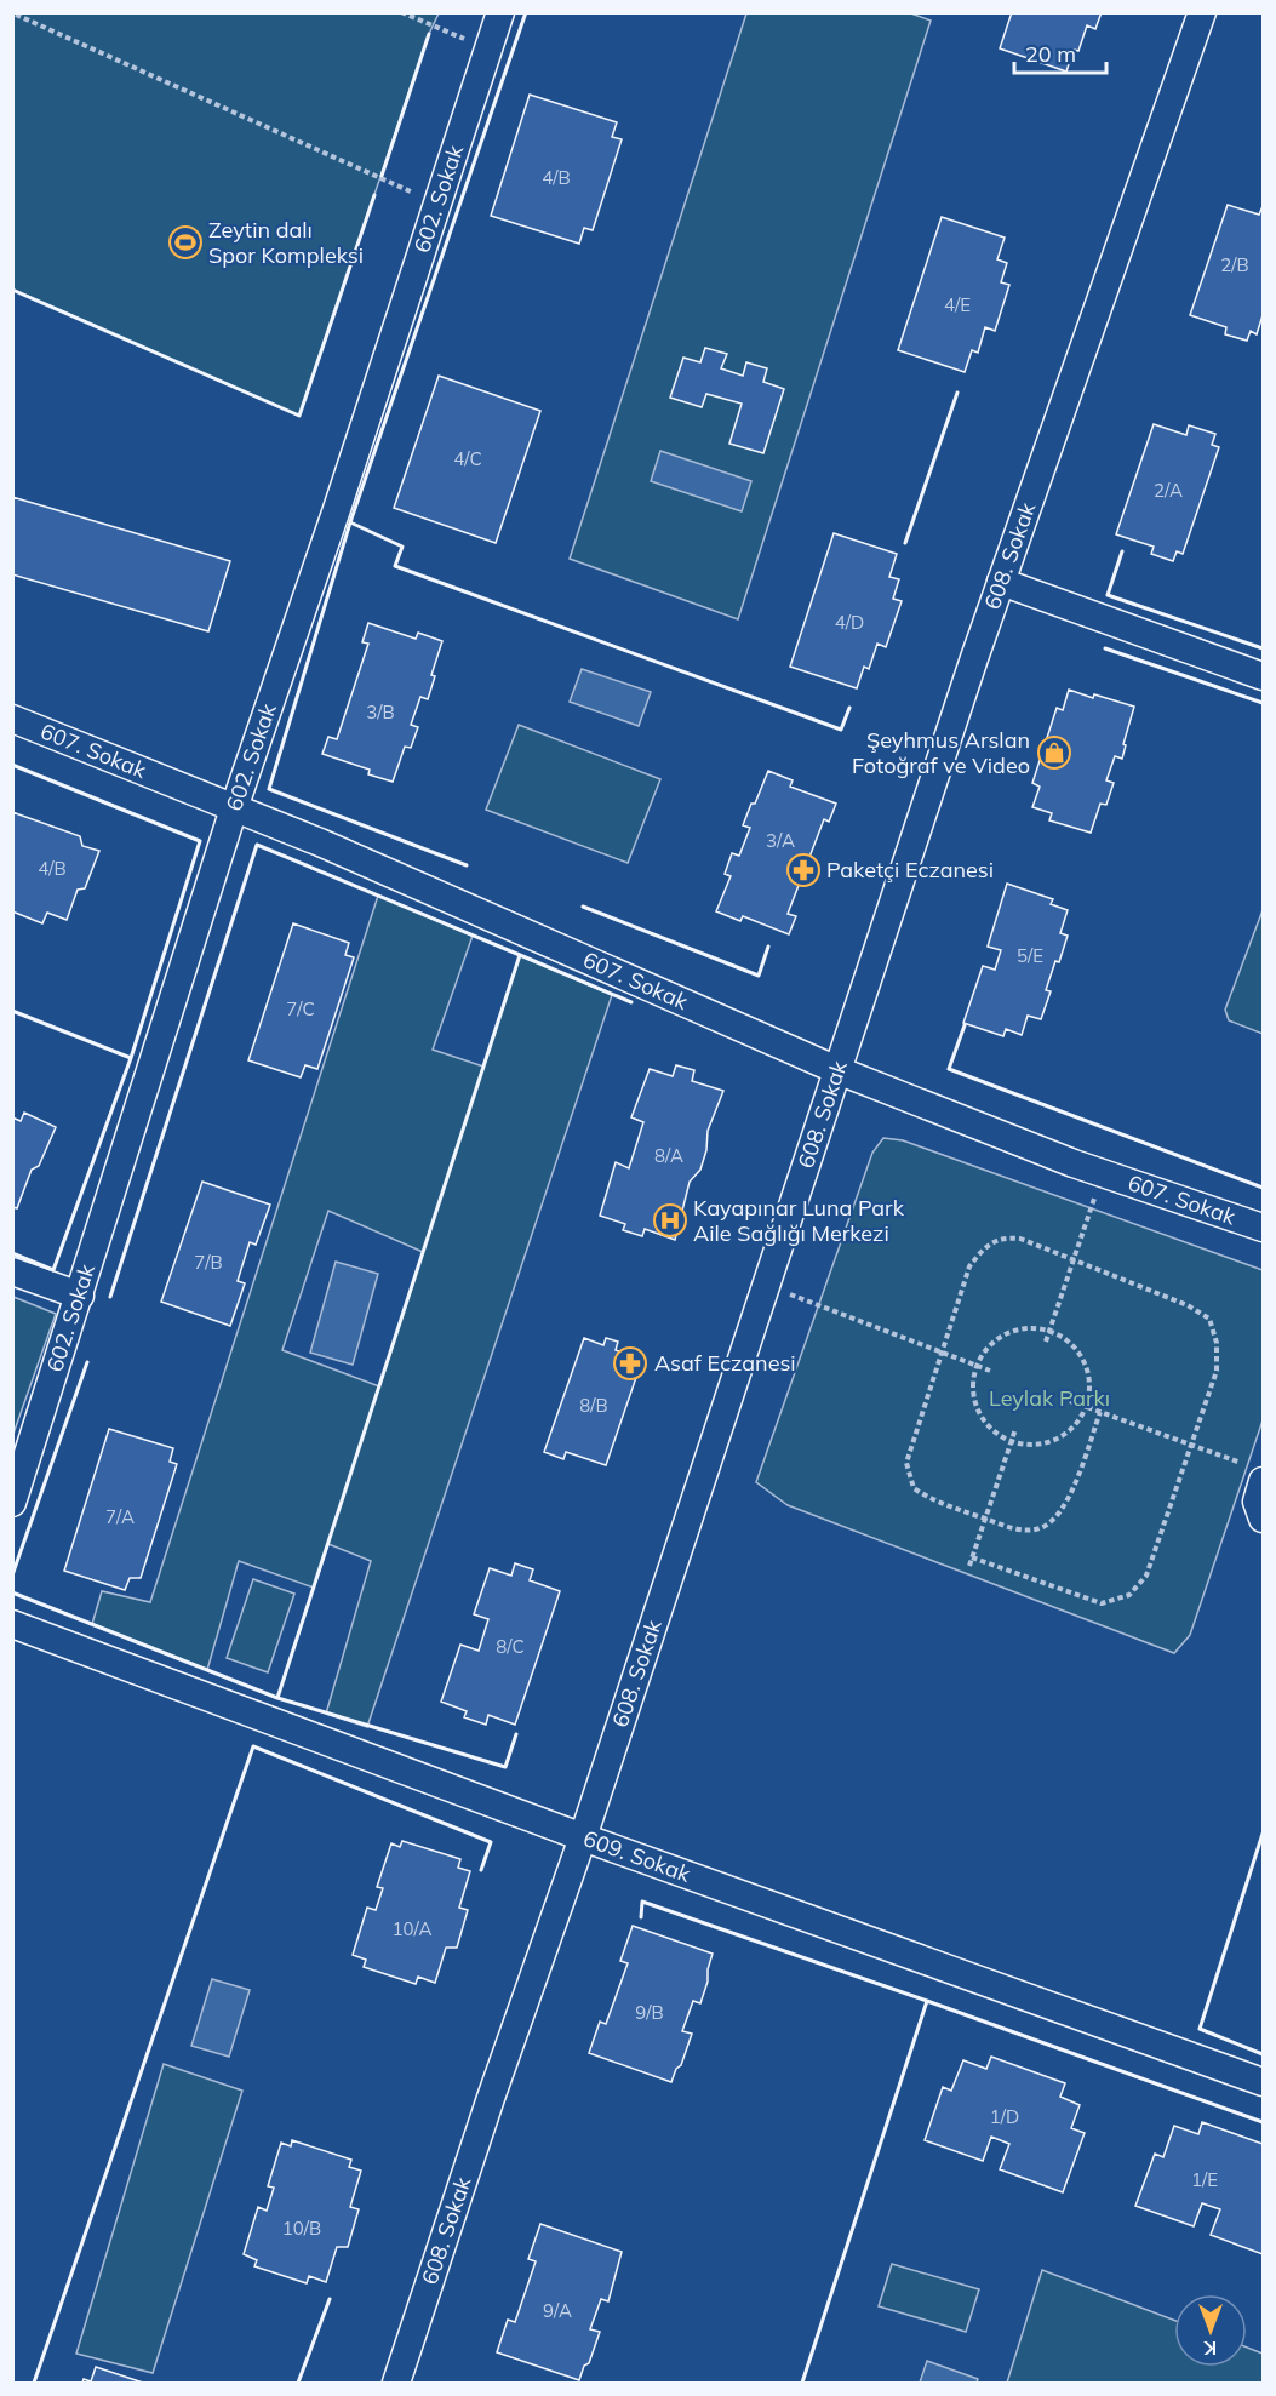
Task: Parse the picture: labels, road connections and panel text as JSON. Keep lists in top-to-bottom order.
{
  "streets": {
    "street": [
      "602. Sokak",
      "608. Sokak",
      "607. Sokak",
      "609. Sokak"
    ]
  },
  "crossings": [
    ["602. Sokak", "607. Sokak"],
    ["608. Sokak", "607. Sokak"],
    ["608. Sokak", "609. Sokak"]
  ],
  "parks": ["Leylak Parkı"],
  "places": {
    "sports": ["Zeytin dalı Spor Kompleksi"],
    "shop": ["Şeyhmus Arslan Fotoğraf ve Video"],
    "pharmacy": ["Paketçi Eczanesi", "Asaf Eczanesi"],
    "hospital": ["Kayapınar Luna Park Aile Sağlığı Merkezi"]
  },
  "house_numbers": [
    "4/B",
    "2/B",
    "4/E",
    "4/C",
    "2/A",
    "4/D",
    "3/B",
    "3/A",
    "4/B",
    "5/E",
    "7/C",
    "8/A",
    "7/B",
    "8/B",
    "7/A",
    "8/C",
    "10/A",
    "9/B",
    "1/D",
    "1/E",
    "10/B",
    "9/A"
  ],
  "scale_bar": "20 m",
  "north": "bottom"
}
